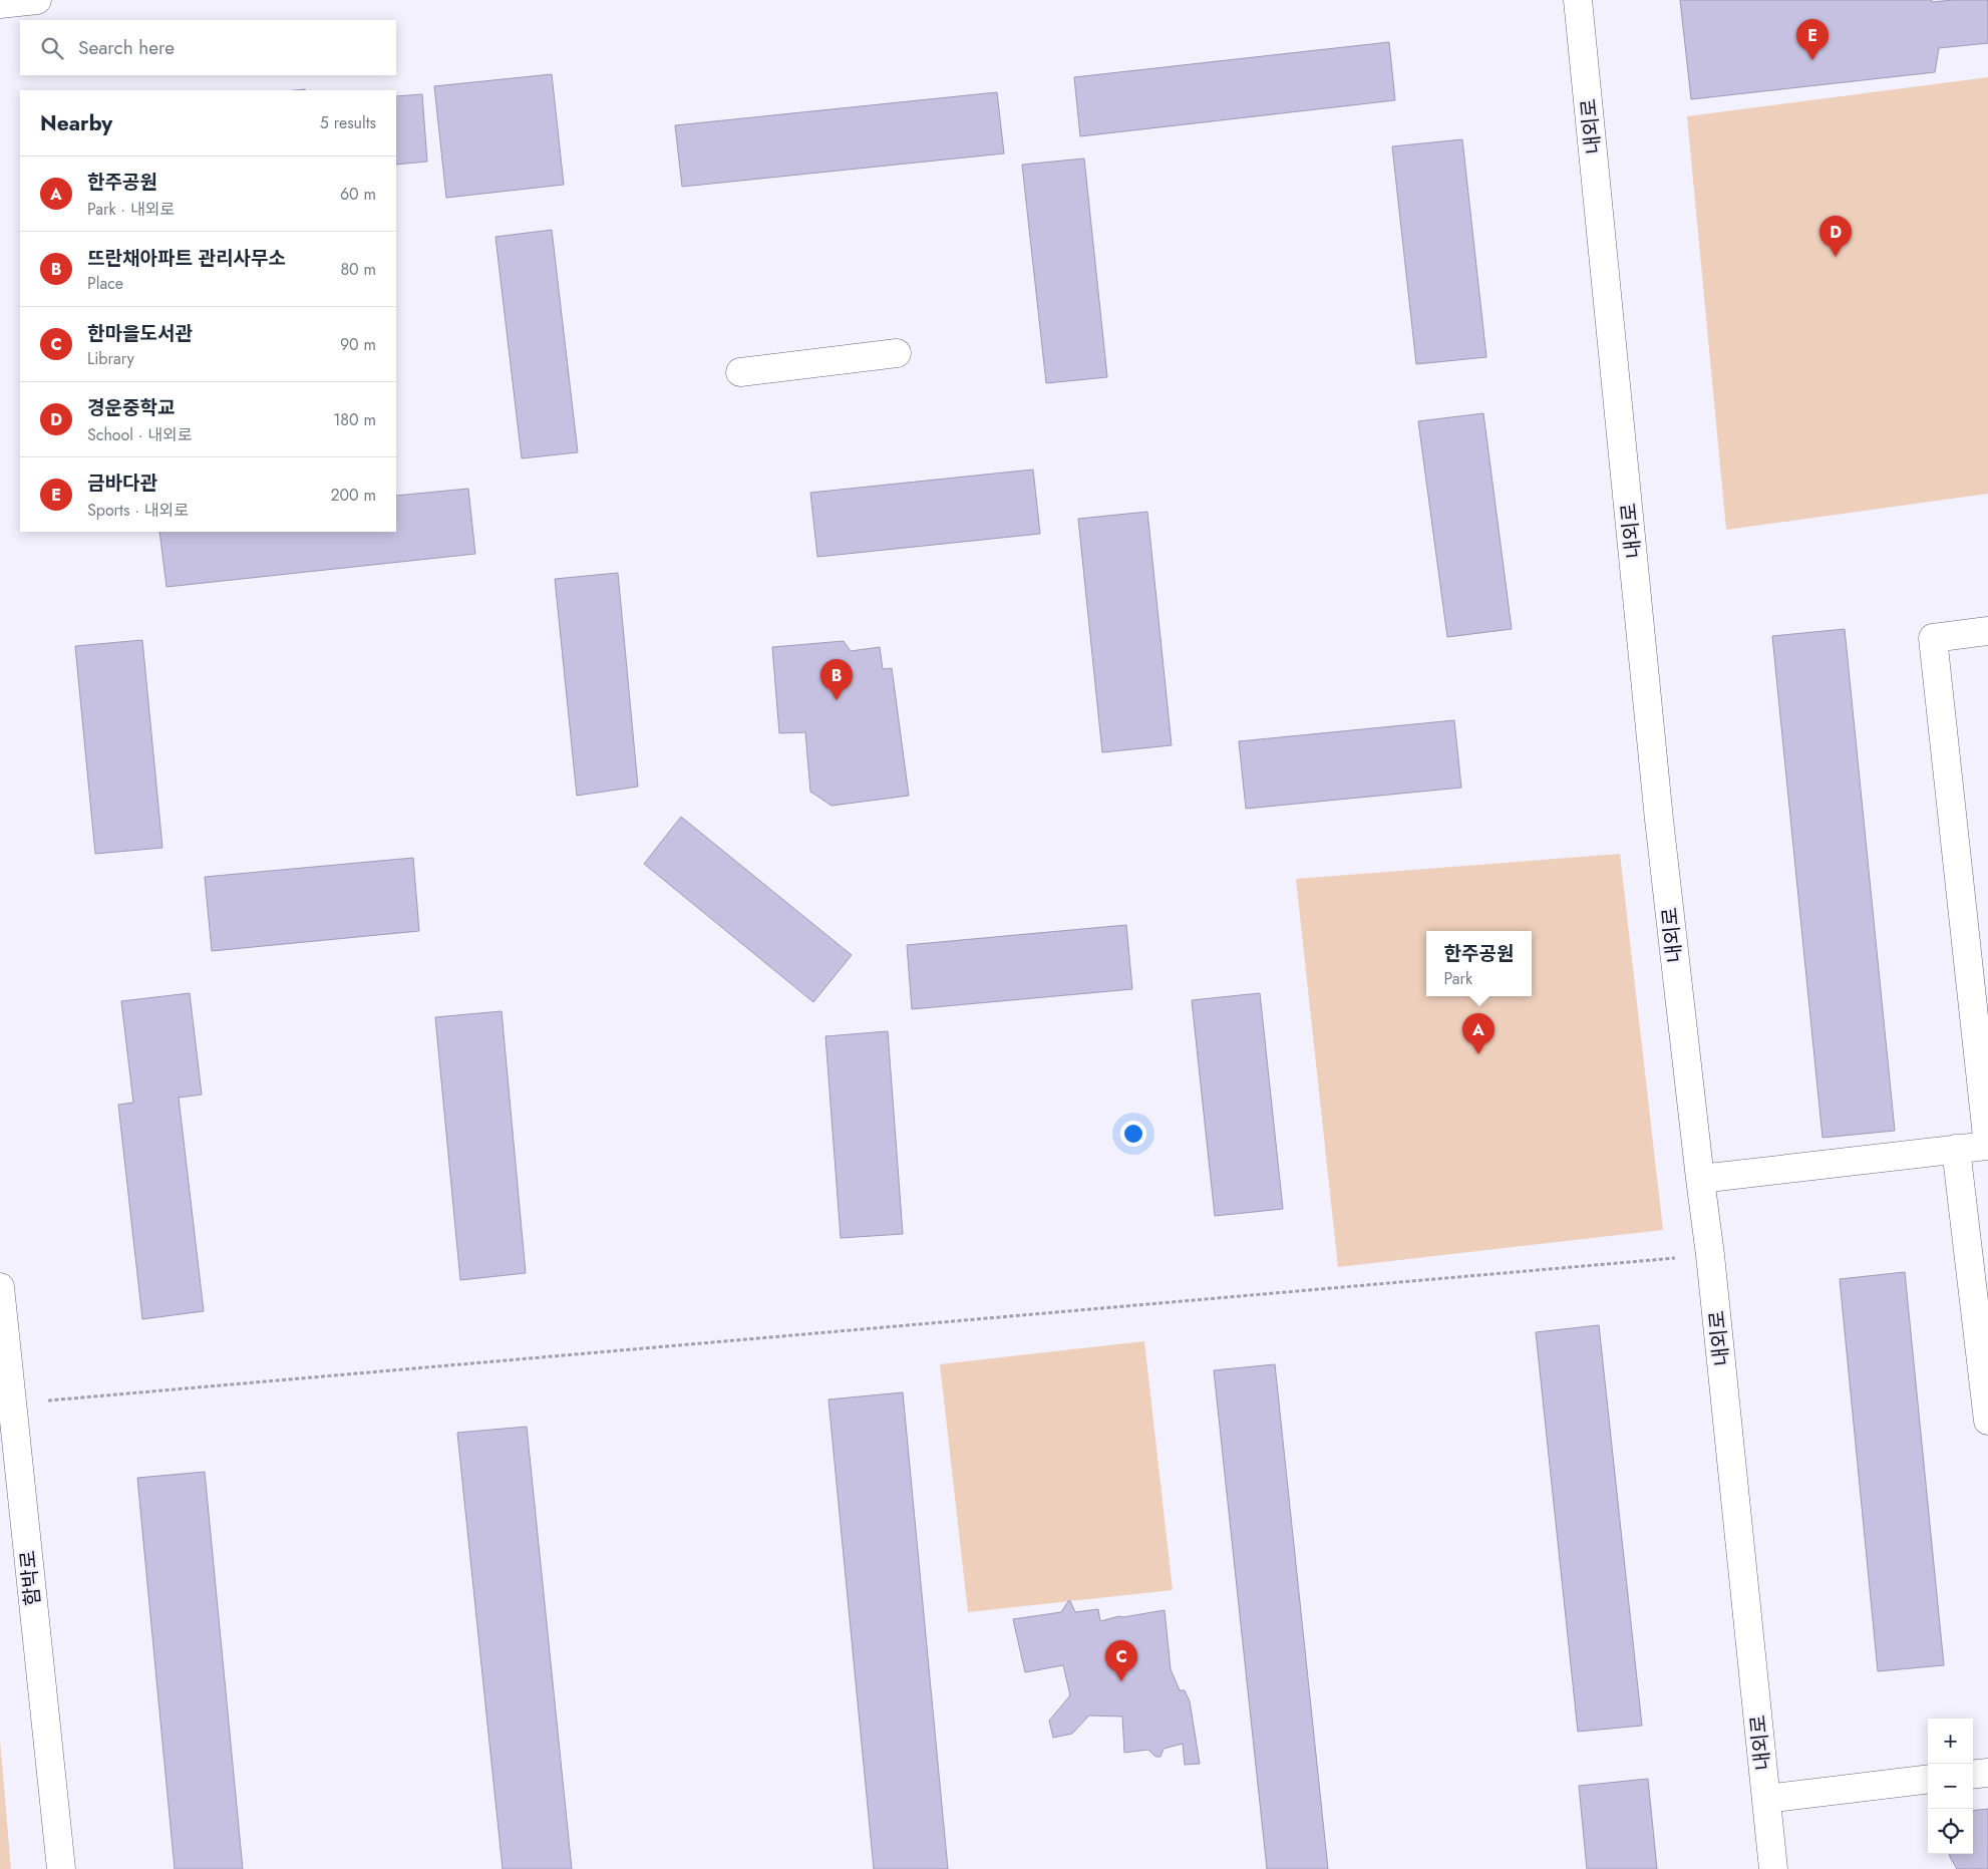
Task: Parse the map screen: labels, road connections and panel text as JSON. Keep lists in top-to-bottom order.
{
  "streets": {
    "street": ["내외로", "함박로"]
  },
  "page": {
    "pins": [
      "E",
      "D",
      "B",
      "A",
      "C"
    ],
    "search": "Search here",
    "heading": ["Nearby", "5 results"],
    "list": [
      {
        "mark": "A",
        "name": "한주공원",
        "note": "Park · 내외로",
        "value": "60 m"
      },
      {
        "mark": "B",
        "name": "뜨란채아파트 관리사무소",
        "note": "Place",
        "value": "80 m"
      },
      {
        "mark": "C",
        "name": "한마을도서관",
        "note": "Library",
        "value": "90 m"
      },
      {
        "mark": "D",
        "name": "경운중학교",
        "note": "School · 내외로",
        "value": "180 m"
      },
      {
        "mark": "E",
        "name": "금바다관",
        "note": "Sports · 내외로",
        "value": "200 m"
      }
    ],
    "popup": ["한주공원", "Park"],
    "map_buttons": ["+", "−"]
  }
}
